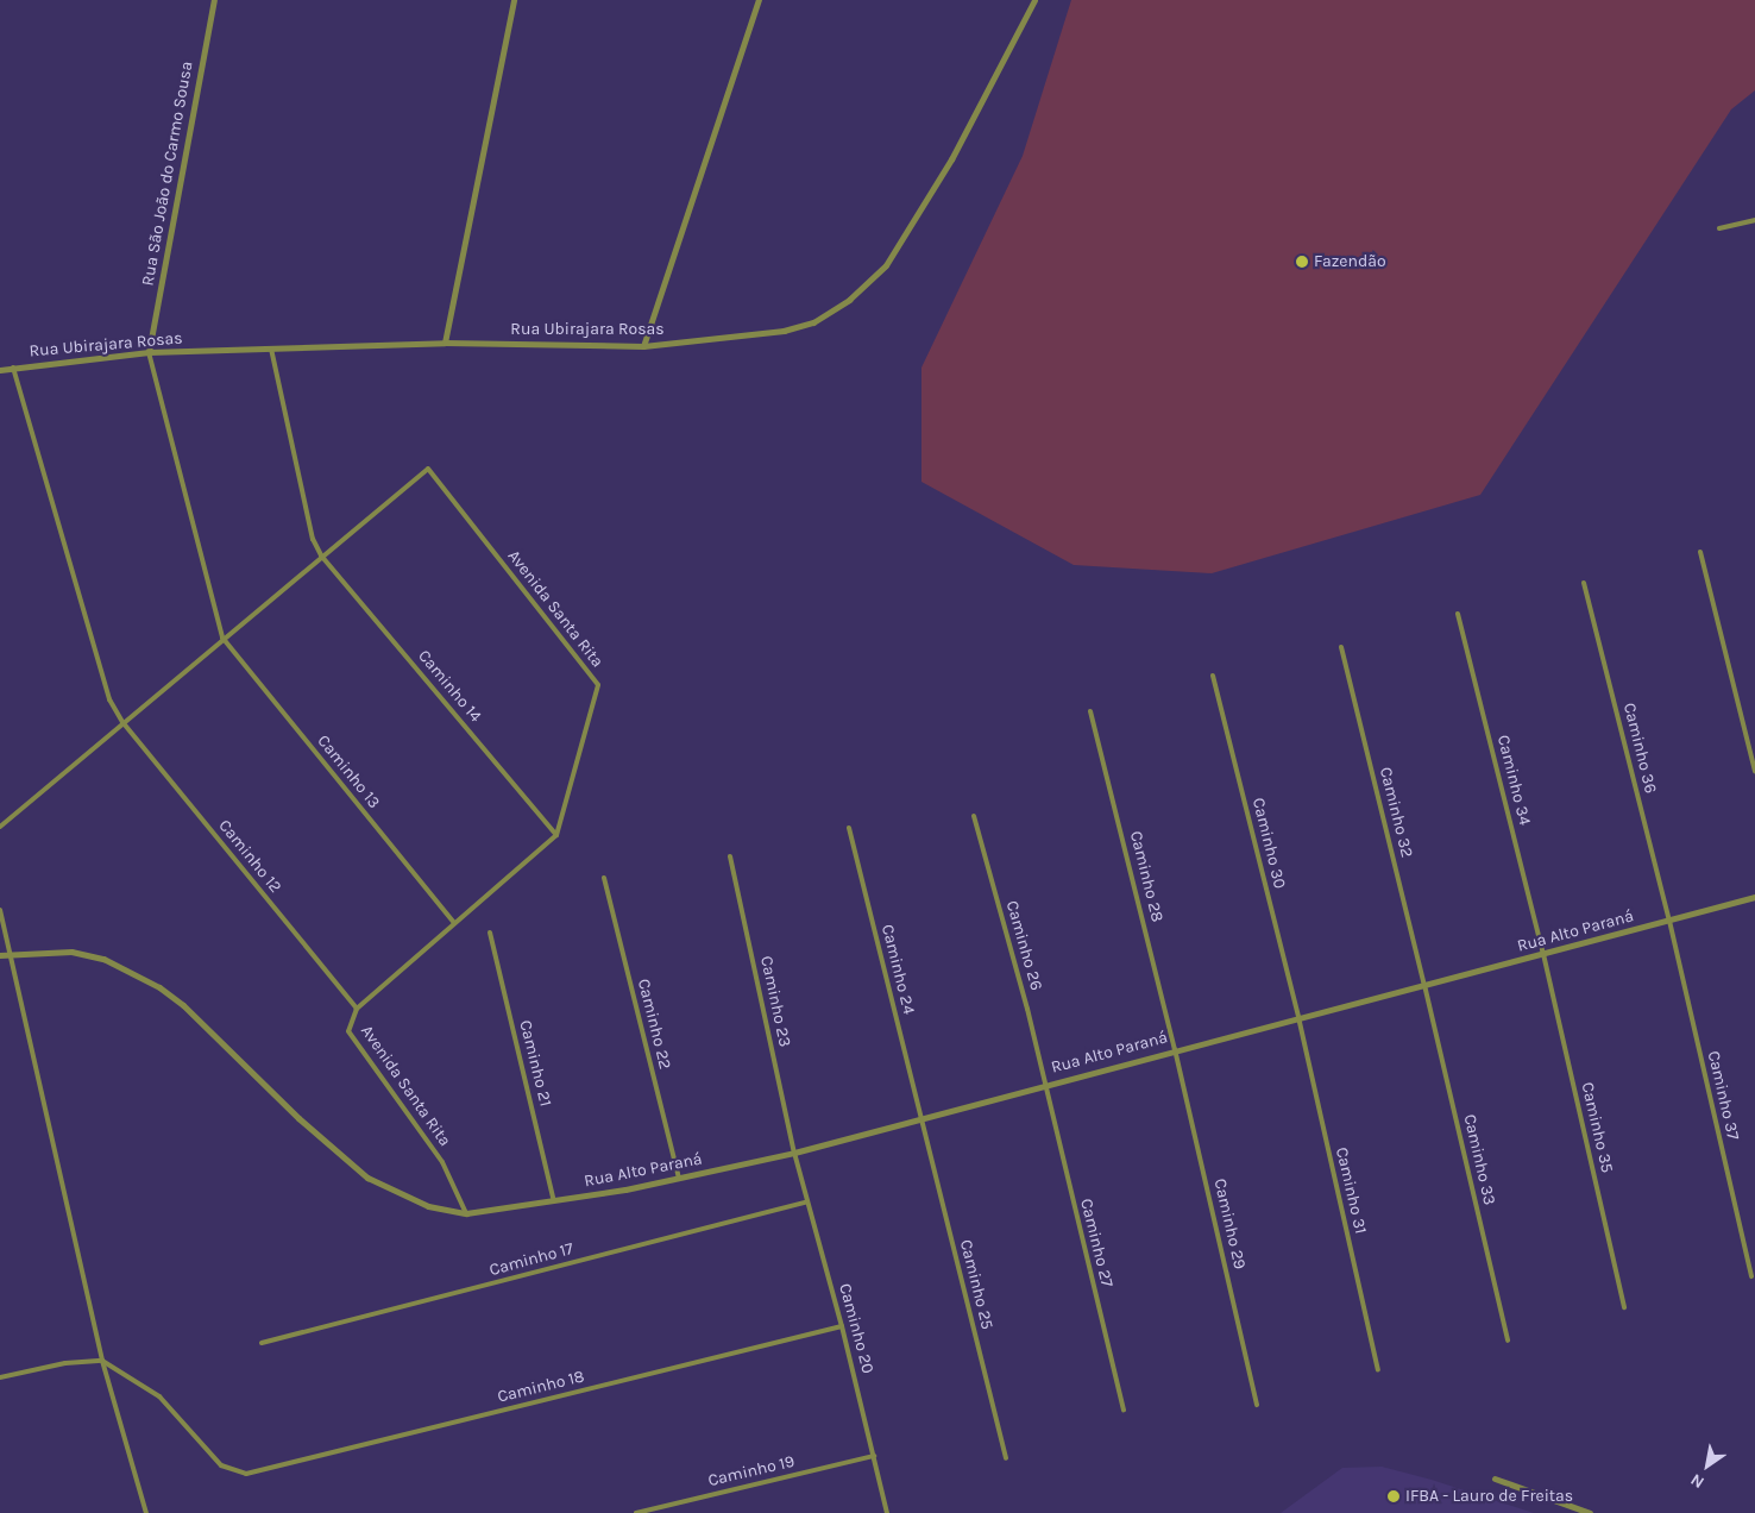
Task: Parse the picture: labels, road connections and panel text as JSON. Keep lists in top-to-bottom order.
{
  "streets": {
    "street": ["Rua São João do Carmo Sousa", "Rua Ubirajara Rosas", "Rua Alto Paraná"],
    "lane": [
      "Avenida Santa Rita",
      "Caminho 14",
      "Caminho 36",
      "Caminho 13",
      "Caminho 34",
      "Caminho 32",
      "Caminho 30",
      "Caminho 12",
      "Caminho 28",
      "Caminho 26",
      "Caminho 24",
      "Caminho 23",
      "Caminho 22",
      "Caminho 21",
      "Caminho 37",
      "Caminho 35",
      "Caminho 33",
      "Caminho 31",
      "Caminho 29",
      "Caminho 27",
      "Caminho 17",
      "Caminho 25",
      "Caminho 20",
      "Caminho 18",
      "Caminho 19"
    ]
  },
  "crossings": [
    ["Rua São João do Carmo Sousa", "Rua Ubirajara Rosas"],
    ["Rua Ubirajara Rosas", "Caminho 14"],
    ["Rua Ubirajara Rosas", "Caminho 12"],
    ["Avenida Santa Rita", "Caminho 14"],
    ["Avenida Santa Rita", "Caminho 13"],
    ["Avenida Santa Rita", "Caminho 12"],
    ["Avenida Santa Rita", "Rua Alto Paraná"],
    ["Caminho 36", "Rua Alto Paraná"],
    ["Caminho 36", "Caminho 37"],
    ["Caminho 34", "Rua Alto Paraná"],
    ["Caminho 34", "Caminho 35"],
    ["Caminho 32", "Rua Alto Paraná"],
    ["Caminho 32", "Caminho 33"],
    ["Caminho 30", "Rua Alto Paraná"],
    ["Caminho 30", "Caminho 31"],
    ["Caminho 28", "Rua Alto Paraná"],
    ["Caminho 28", "Caminho 29"],
    ["Rua Alto Paraná", "Caminho 26"],
    ["Rua Alto Paraná", "Caminho 24"],
    ["Rua Alto Paraná", "Caminho 23"],
    ["Rua Alto Paraná", "Caminho 22"],
    ["Rua Alto Paraná", "Caminho 21"],
    ["Rua Alto Paraná", "Caminho 37"],
    ["Rua Alto Paraná", "Caminho 35"],
    ["Rua Alto Paraná", "Caminho 33"],
    ["Rua Alto Paraná", "Caminho 31"],
    ["Rua Alto Paraná", "Caminho 29"],
    ["Rua Alto Paraná", "Caminho 27"],
    ["Rua Alto Paraná", "Caminho 25"],
    ["Rua Alto Paraná", "Caminho 20"],
    ["Caminho 26", "Caminho 27"],
    ["Caminho 24", "Caminho 25"],
    ["Caminho 23", "Caminho 20"],
    ["Caminho 17", "Caminho 20"],
    ["Caminho 20", "Caminho 18"],
    ["Caminho 20", "Caminho 19"]
  ],
  "places": ["Fazendão", "IFBA - Lauro de Freitas"],
  "north": "bottom left"
}
